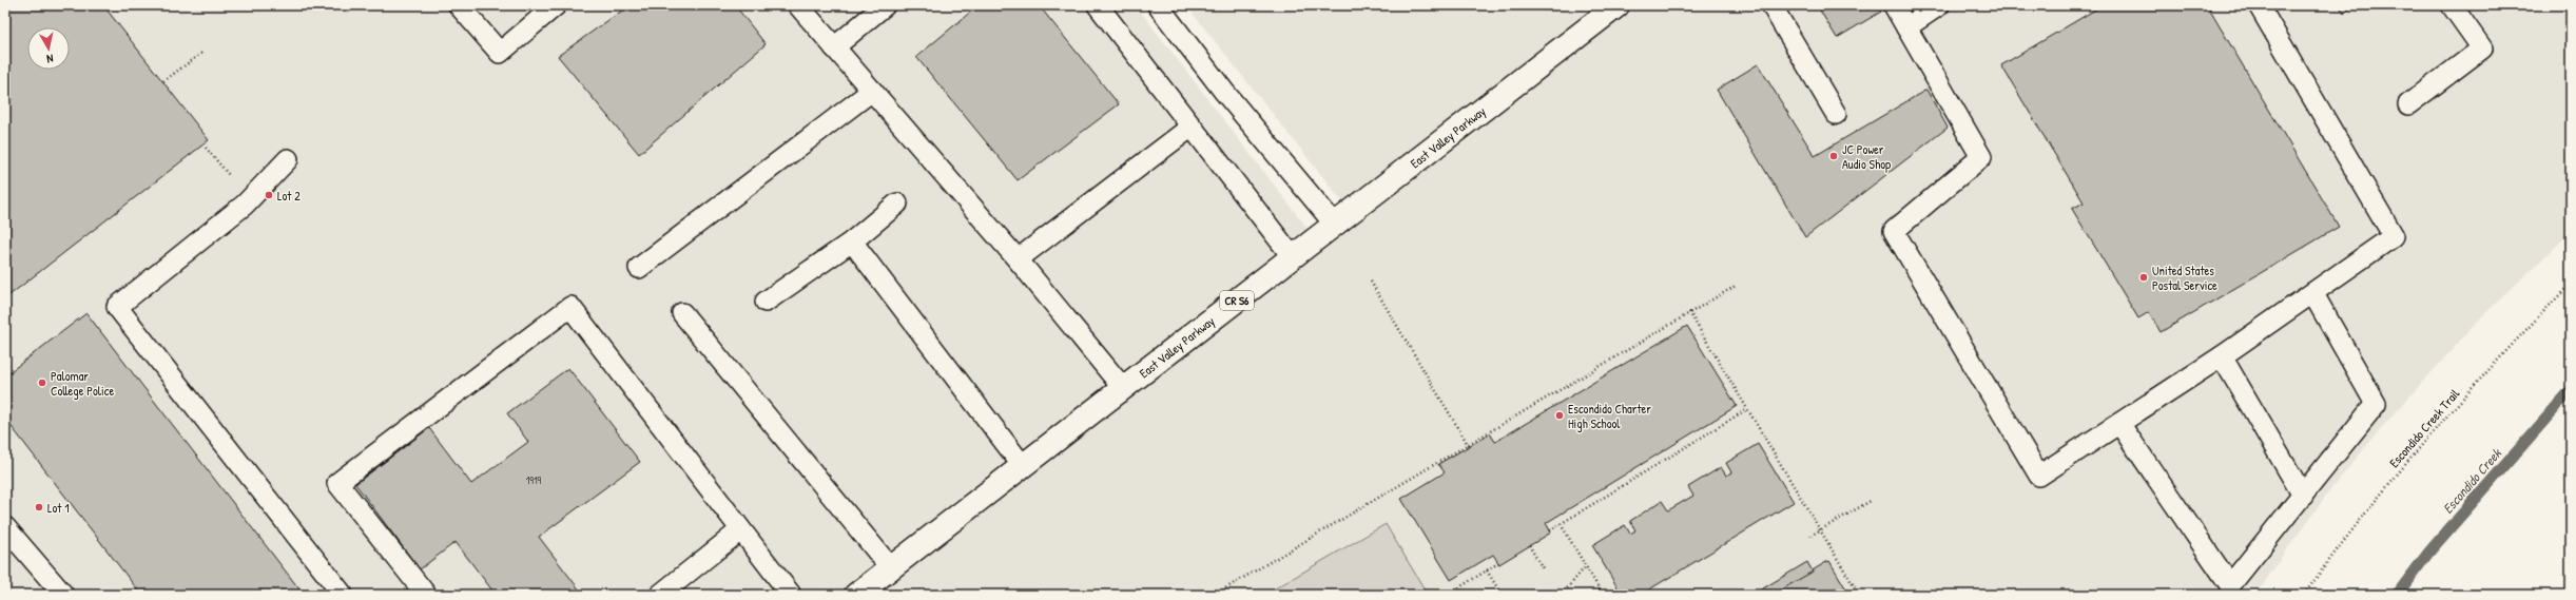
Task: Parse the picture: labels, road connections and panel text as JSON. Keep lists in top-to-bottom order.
{
  "streets": {
    "main road": ["East Valley Parkway", "CR S6"],
    "path": ["Escondido Creek Trail"]
  },
  "water": ["Escondido Creek"],
  "places": [
    "JC Power Audio Shop",
    "Lot 2",
    "United States Postal Service",
    "Palomar College Police",
    "Escondido Charter High School",
    "Lot 1"
  ],
  "house_numbers": ["1919"],
  "north": "bottom"
}
